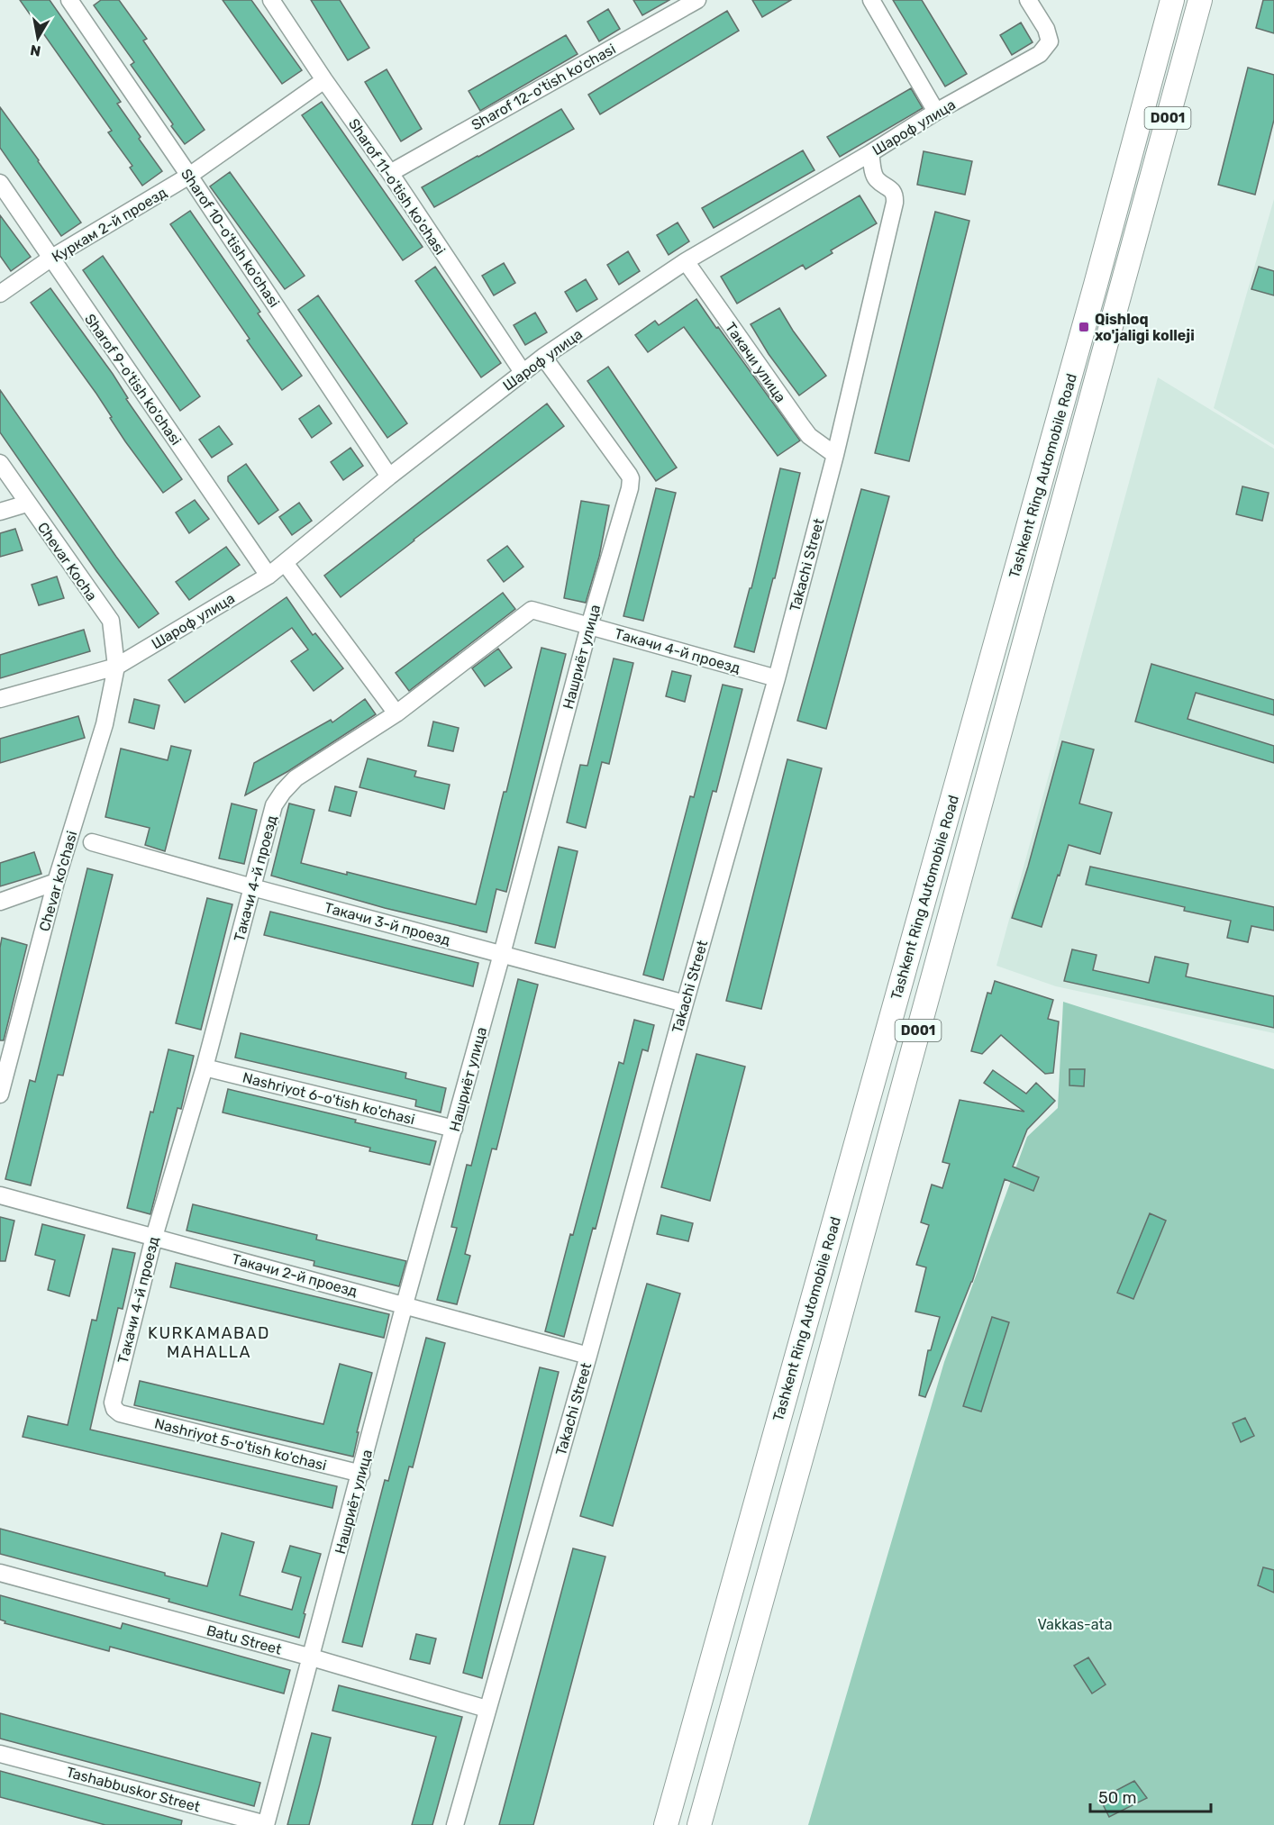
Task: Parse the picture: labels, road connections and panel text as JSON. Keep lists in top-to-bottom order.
{
  "streets": {
    "highway": ["D001", "Tashkent Ring Automobile Road"],
    "street": [
      "Sharof 12-o'tish ko'chasi",
      "Шароф улица",
      "Sharof 11-o'tish ko'chasi",
      "Куркам 2-й проезд",
      "Sharof 10-o'tish ko'chasi",
      "Такачи улица",
      "Sharof 9-o'tish ko'chasi",
      "Chevar Kocha",
      "Takachi Street",
      "Такачи 4-й проезд",
      "Нашриёт улица",
      "Chevar ko'chasi",
      "Такачи 3-й проезд",
      "Nashriyot 6-o'tish ko'chasi",
      "Такачи 2-й проезд",
      "Nashriyot 5-o'tish ko'chasi",
      "Batu Street",
      "Tashabbuskor Street"
    ]
  },
  "crossings": [
    ["Sharof 12-o'tish ko'chasi", "Sharof 11-o'tish ko'chasi"],
    ["Шароф улица", "Sharof 11-o'tish ko'chasi"],
    ["Шароф улица", "Sharof 10-o'tish ko'chasi"],
    ["Шароф улица", "Такачи улица"],
    ["Шароф улица", "Sharof 9-o'tish ko'chasi"],
    ["Шароф улица", "Chevar Kocha"],
    ["Шароф улица", "Takachi Street"],
    ["Шароф улица", "Нашриёт улица"],
    ["Шароф улица", "Chevar ko'chasi"],
    ["Sharof 11-o'tish ko'chasi", "Куркам 2-й проезд"],
    ["Куркам 2-й проезд", "Sharof 10-o'tish ko'chasi"],
    ["Куркам 2-й проезд", "Sharof 9-o'tish ko'chasi"],
    ["Такачи улица", "Takachi Street"],
    ["Chevar Kocha", "Chevar ko'chasi"],
    ["Takachi Street", "Такачи 4-й проезд"],
    ["Takachi Street", "Такачи 3-й проезд"],
    ["Takachi Street", "Такачи 2-й проезд"],
    ["Takachi Street", "Batu Street"],
    ["Такачи 4-й проезд", "Нашриёт улица"],
    ["Такачи 4-й проезд", "Такачи 3-й проезд"],
    ["Такачи 4-й проезд", "Nashriyot 6-o'tish ko'chasi"],
    ["Такачи 4-й проезд", "Такачи 2-й проезд"],
    ["Такачи 4-й проезд", "Nashriyot 5-o'tish ko'chasi"],
    ["Нашриёт улица", "Такачи 3-й проезд"],
    ["Нашриёт улица", "Nashriyot 6-o'tish ko'chasi"],
    ["Нашриёт улица", "Такачи 2-й проезд"],
    ["Нашриёт улица", "Nashriyot 5-o'tish ko'chasi"],
    ["Нашриёт улица", "Batu Street"],
    ["Нашриёт улица", "Tashabbuskor Street"]
  ],
  "districts": ["KURKAMABAD MAHALLA"],
  "parks": ["Vakkas-ata"],
  "places": {
    "transit": ["Qishloq xo'jaligi kolleji"]
  },
  "scale_bar": "50 m",
  "north": "bottom"
}
